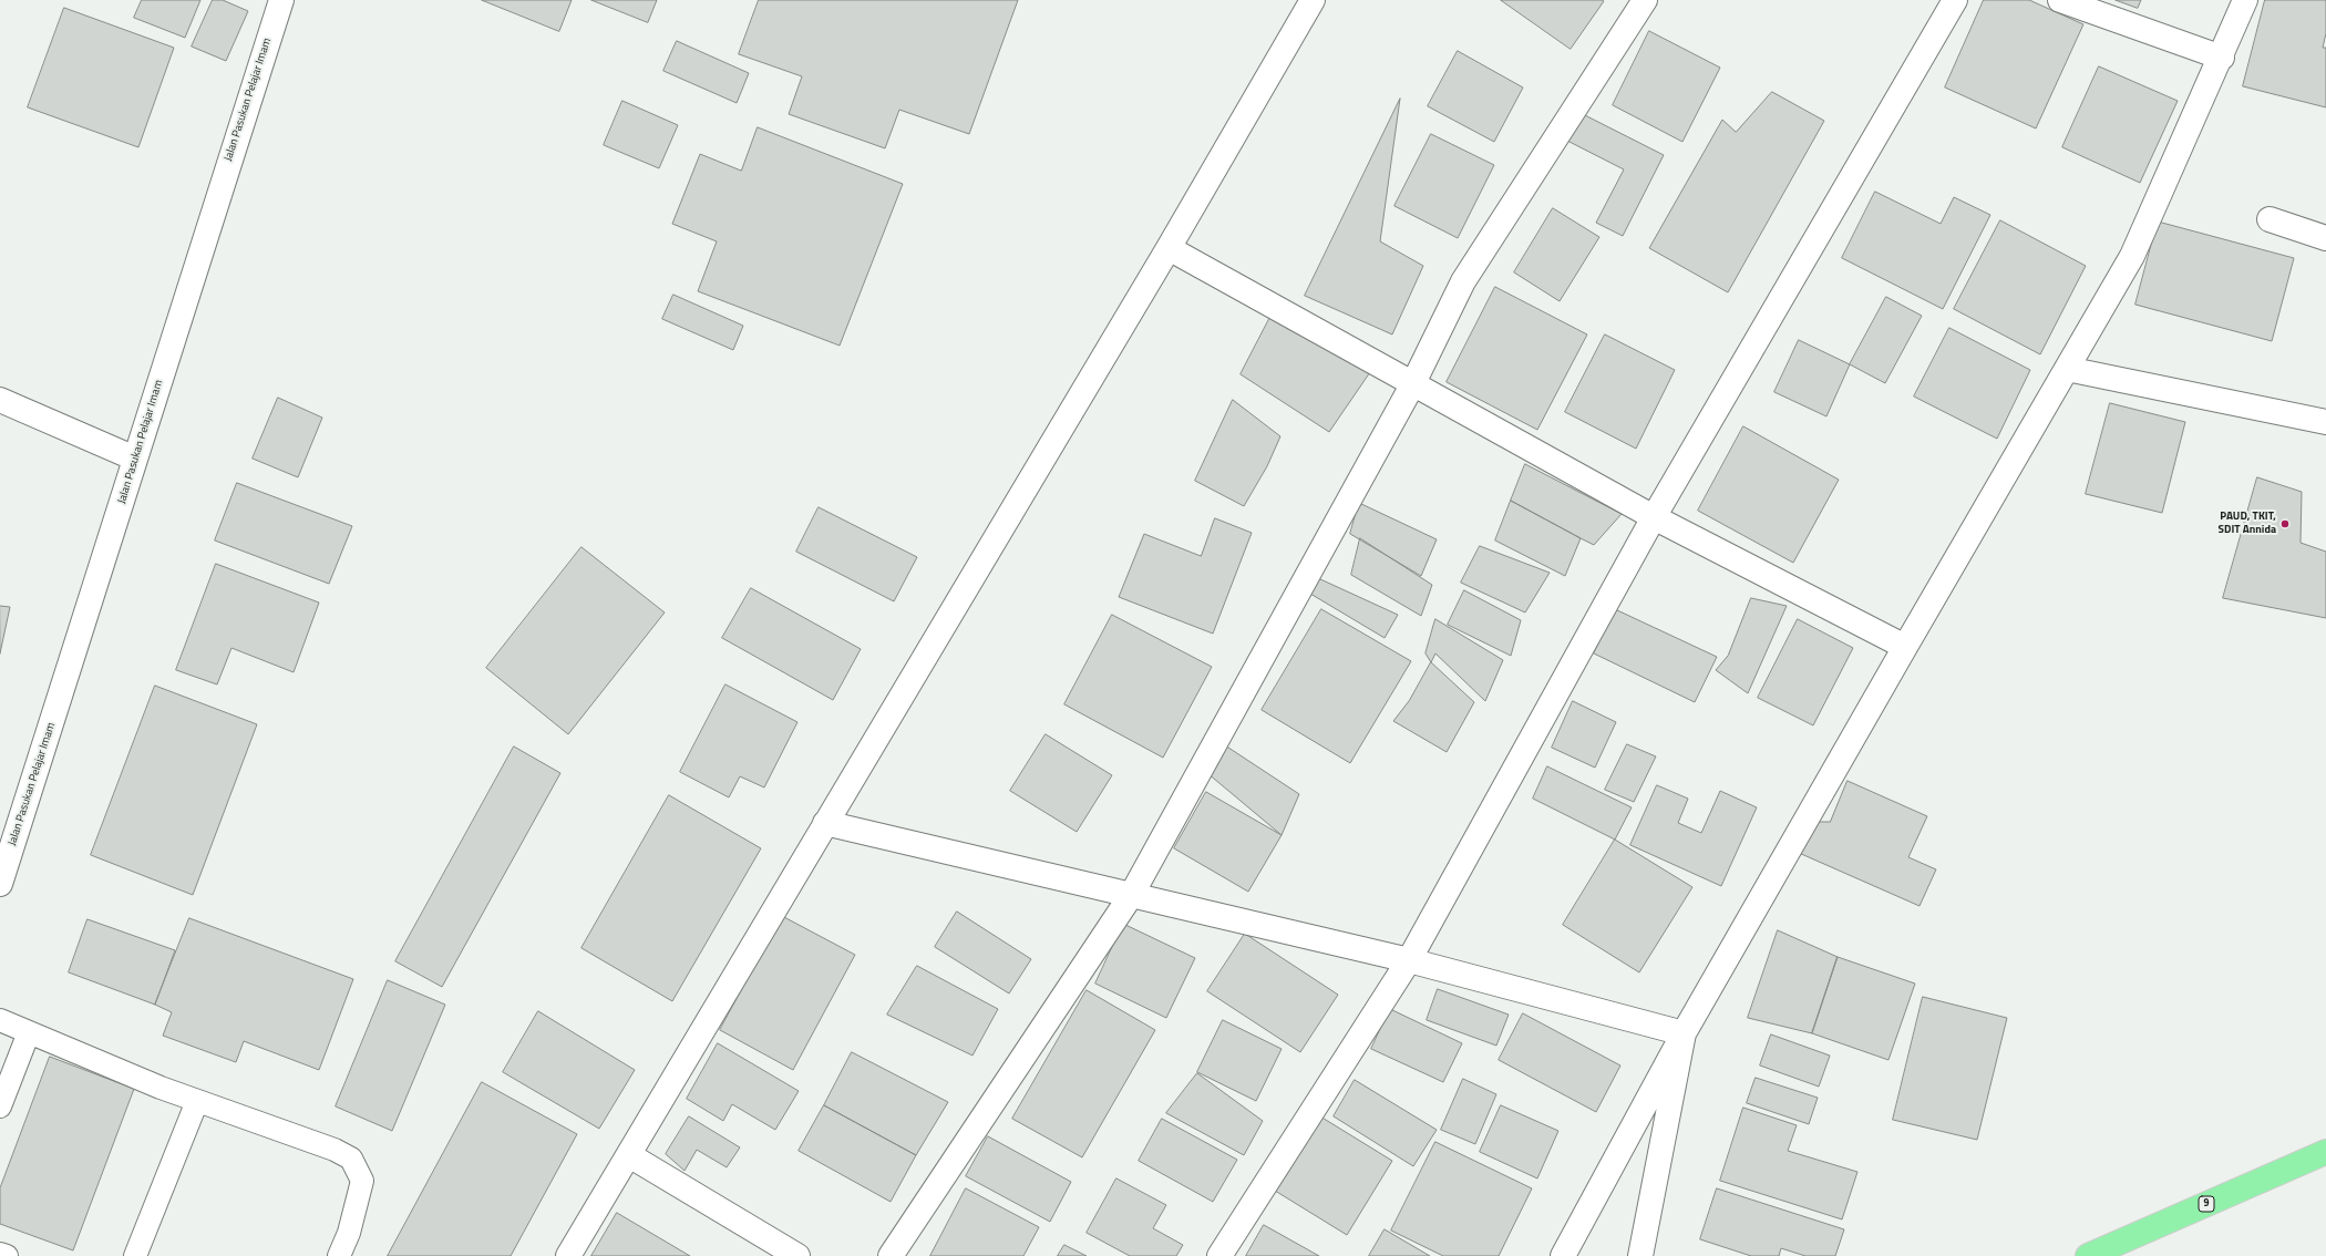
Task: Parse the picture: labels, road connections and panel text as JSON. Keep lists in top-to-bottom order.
{
  "streets": {
    "highway": ["9"],
    "street": ["Jalan Pasukan Pelajar Imam"]
  },
  "places": ["PAUD, TKIT, SDIT Annida"]
}
